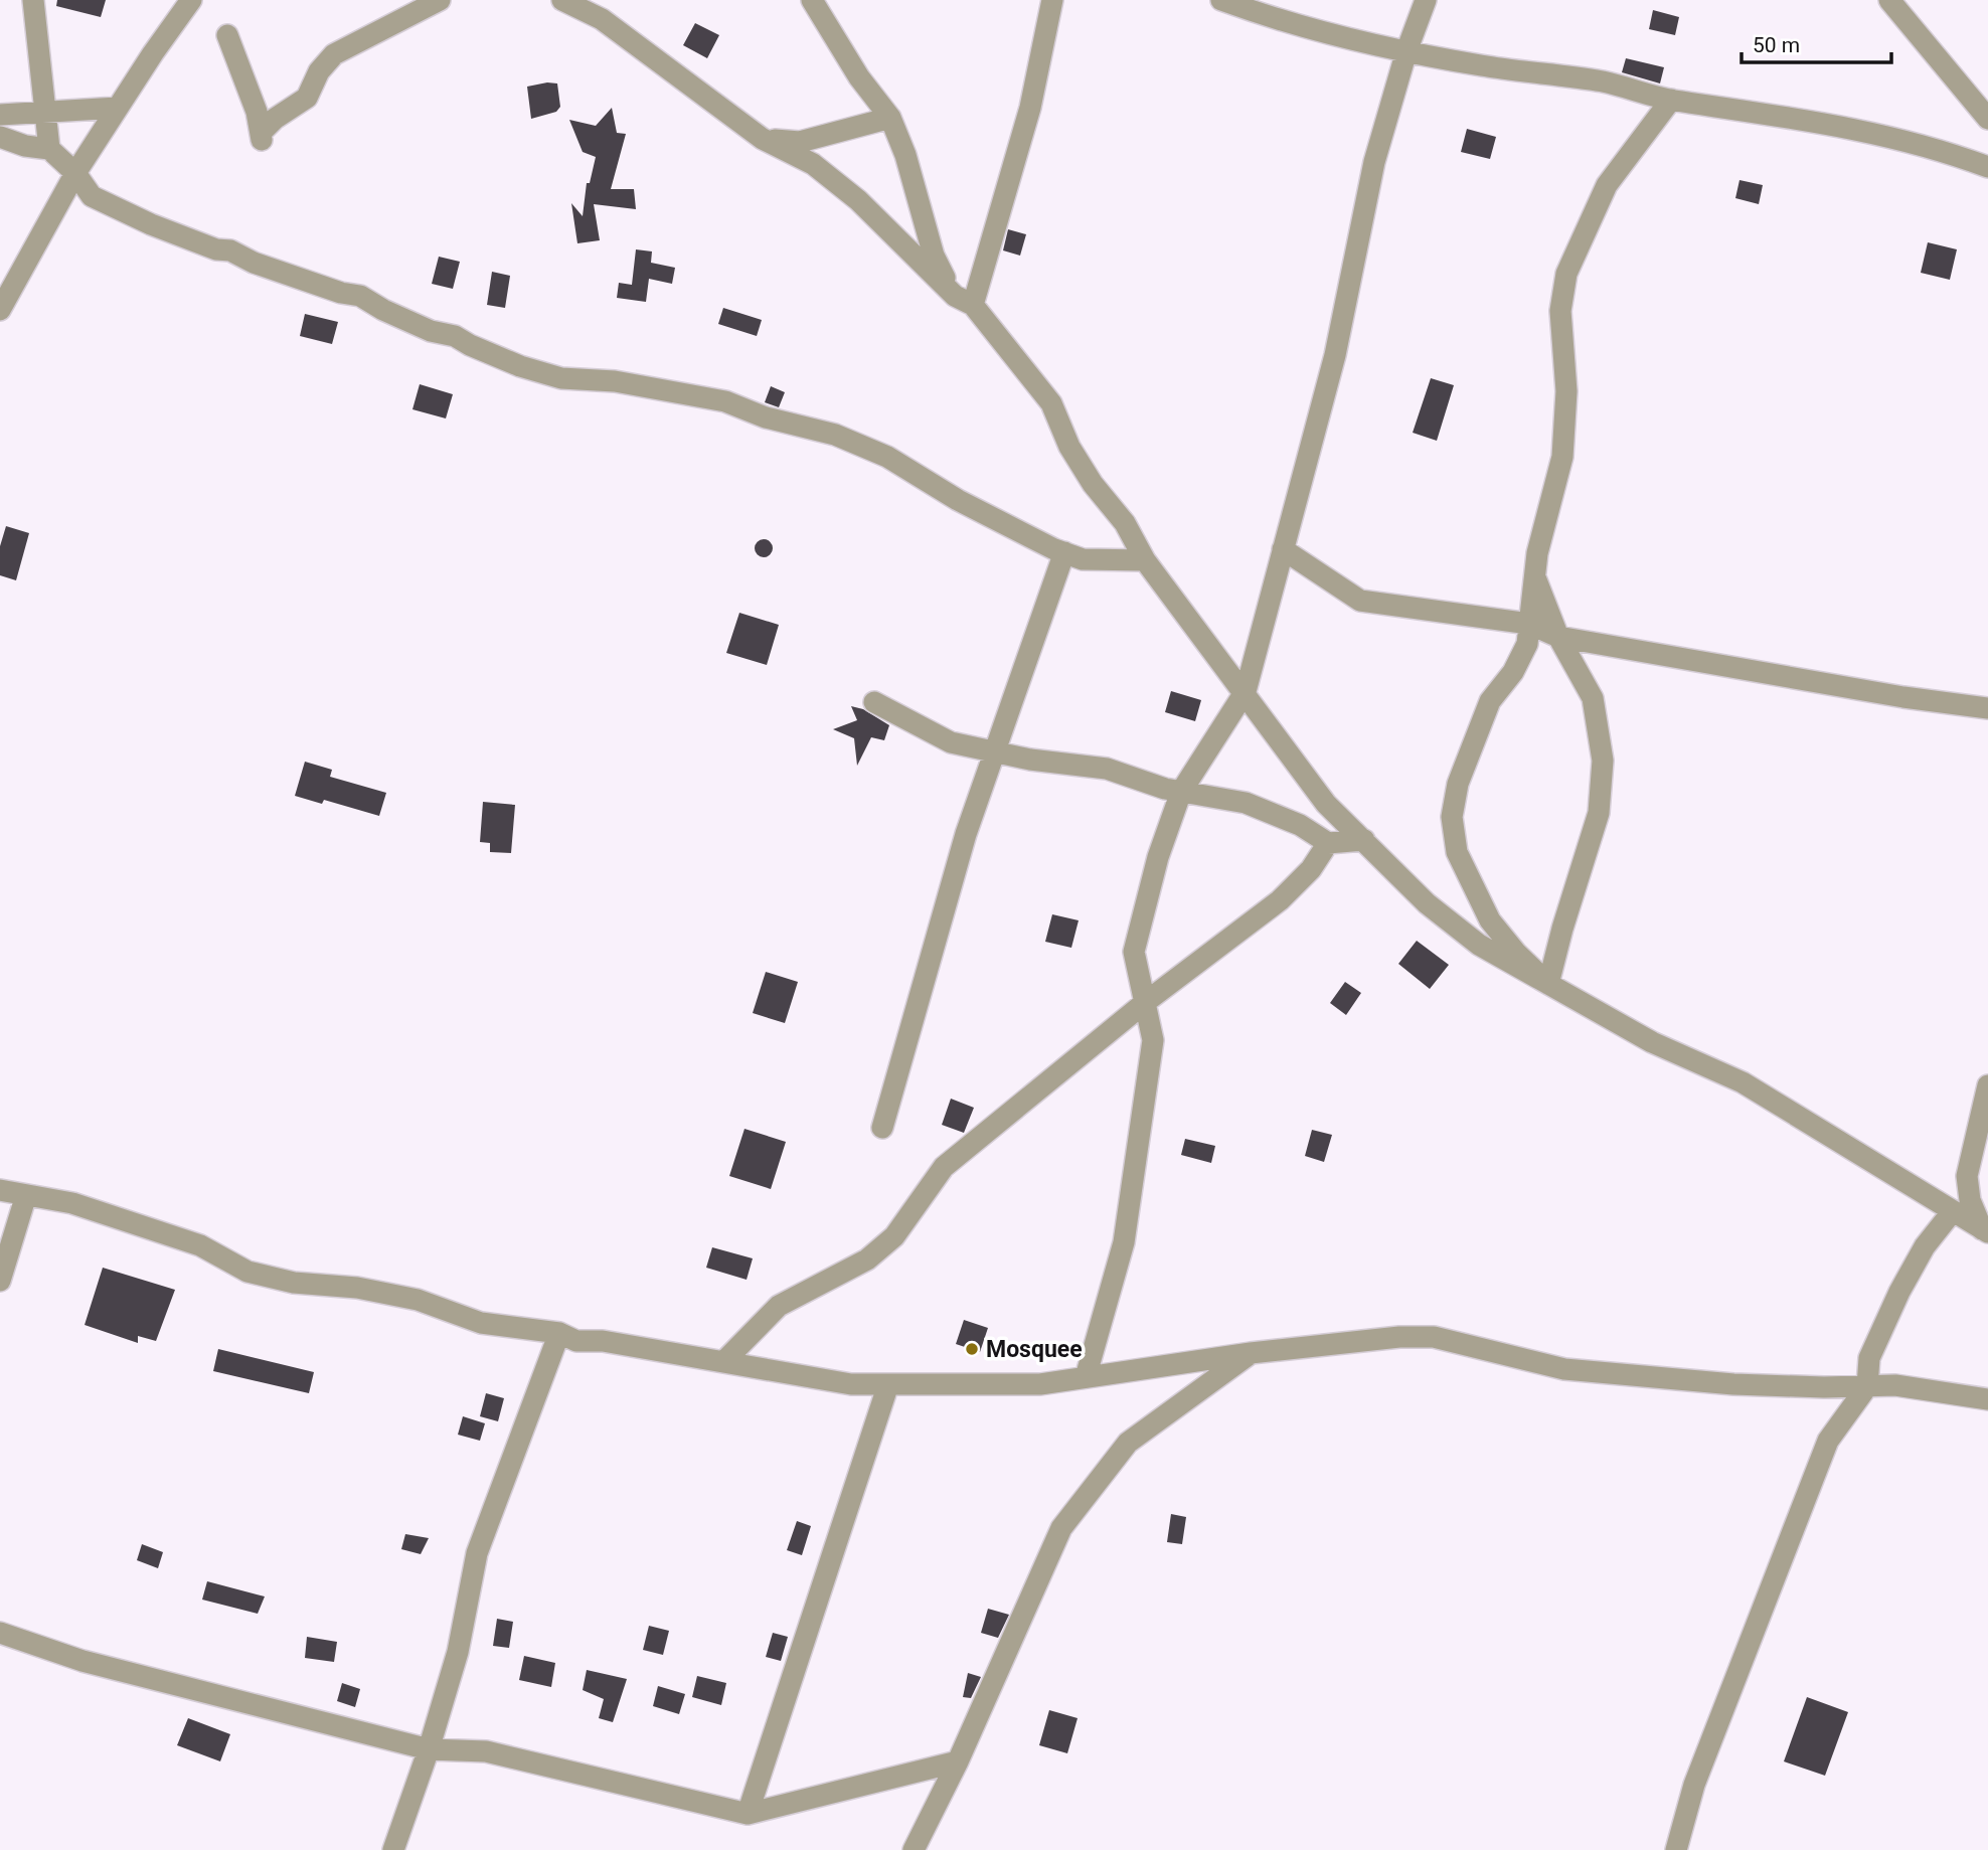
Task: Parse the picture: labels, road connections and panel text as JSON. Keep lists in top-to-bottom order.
{
  "places": ["Mosquee"],
  "scale_bar": "50 m"
}
